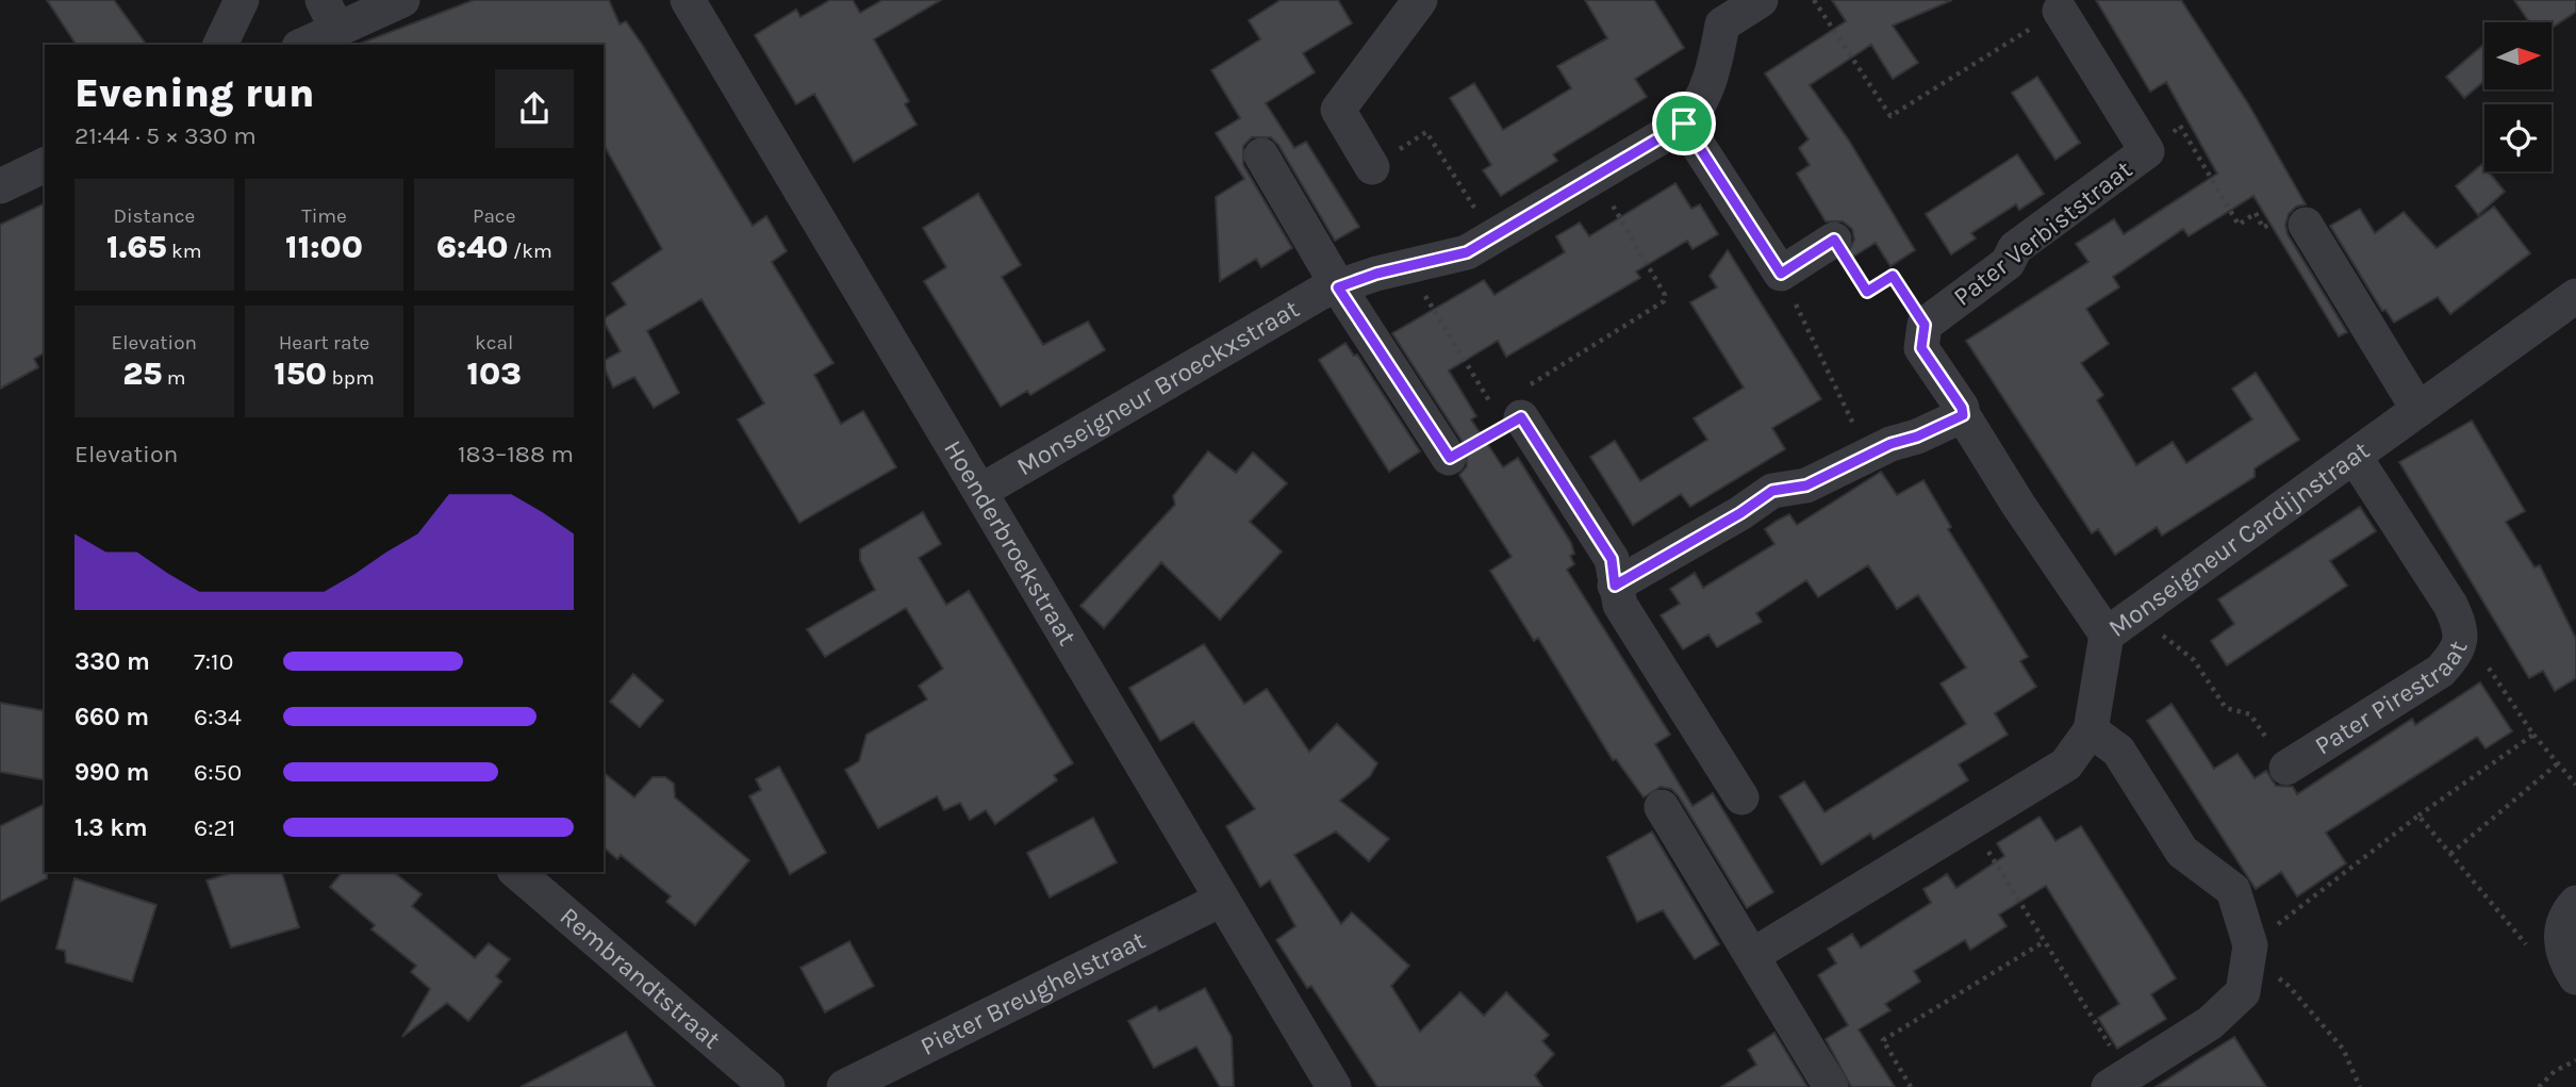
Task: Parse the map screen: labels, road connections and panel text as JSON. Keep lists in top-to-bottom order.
{
  "streets": {
    "street": [
      "Pater Verbiststraat",
      "Monseigneur Broeckxstraat",
      "Monseigneur Cardijnstraat",
      "Hoenderbroekstraat",
      "Pater Pirestraat",
      "Rembrandtstraat",
      "Pieter Breughelstraat"
    ]
  },
  "crossings": [
    ["Monseigneur Broeckxstraat", "Hoenderbroekstraat"],
    ["Monseigneur Cardijnstraat", "Pater Pirestraat"],
    ["Hoenderbroekstraat", "Pieter Breughelstraat"]
  ],
  "north": "right",
  "page": {
    "heading": ["Evening run", "21:44 · 5 × 330 m"],
    "stats": [
      ["Distance", "1.65 km"],
      ["Time", "11:00"],
      ["Pace", "6:40 /km"],
      ["Elevation", "25 m"],
      ["Heart rate", "150 bpm"],
      ["kcal", "103"]
    ],
    "chart": ["Elevation", "183–188 m"],
    "list": [
      {
        "name": "330 m",
        "note": "7:10"
      },
      {
        "name": "660 m",
        "note": "6:34"
      },
      {
        "name": "990 m",
        "note": "6:50"
      },
      {
        "name": "1.3 km",
        "note": "6:21"
      }
    ]
  }
}
